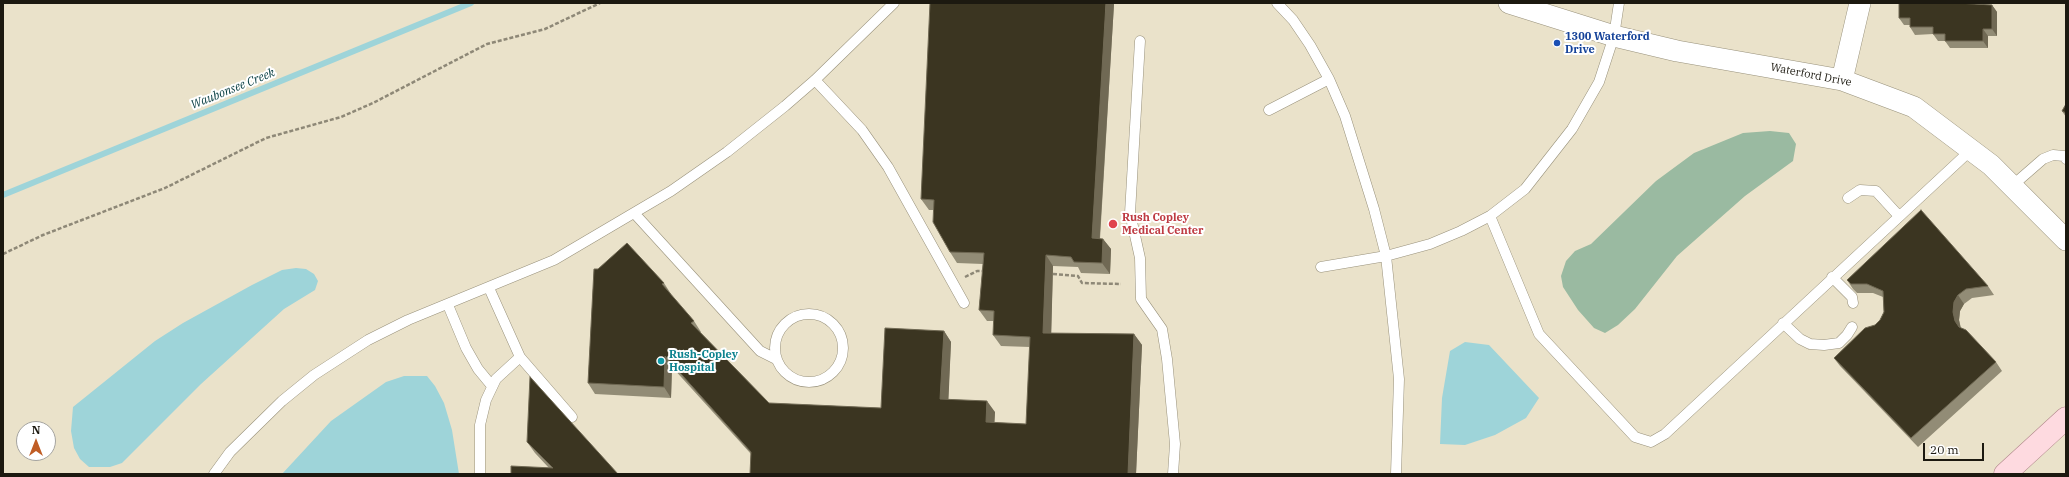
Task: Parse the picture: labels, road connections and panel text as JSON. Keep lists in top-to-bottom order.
{
  "streets": {
    "street": ["Waterford Drive"]
  },
  "water": ["Waubonsee Creek"],
  "places": ["1300 Waterford Drive", "Rush Copley Medical Center", "Rush-Copley Hospital"],
  "scale_bar": "20 m",
  "north": "top"
}
